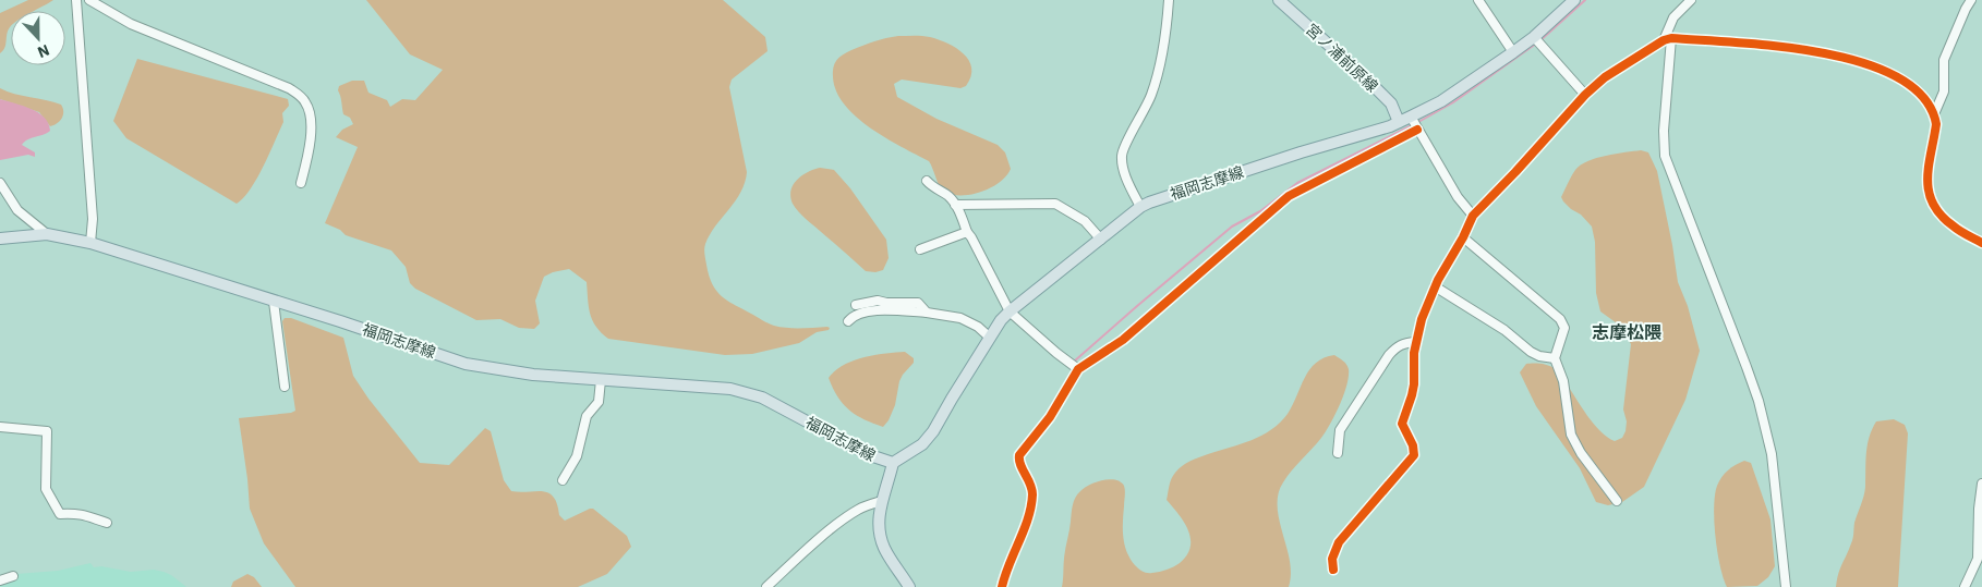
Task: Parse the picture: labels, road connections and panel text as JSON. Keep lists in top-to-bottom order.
{
  "streets": {
    "main road": ["宮ノ浦前原線", "福岡志摩線"]
  },
  "crossings": [
    ["宮ノ浦前原線", "福岡志摩線"]
  ],
  "districts": ["志摩松隈"],
  "north": "bottom"
}
